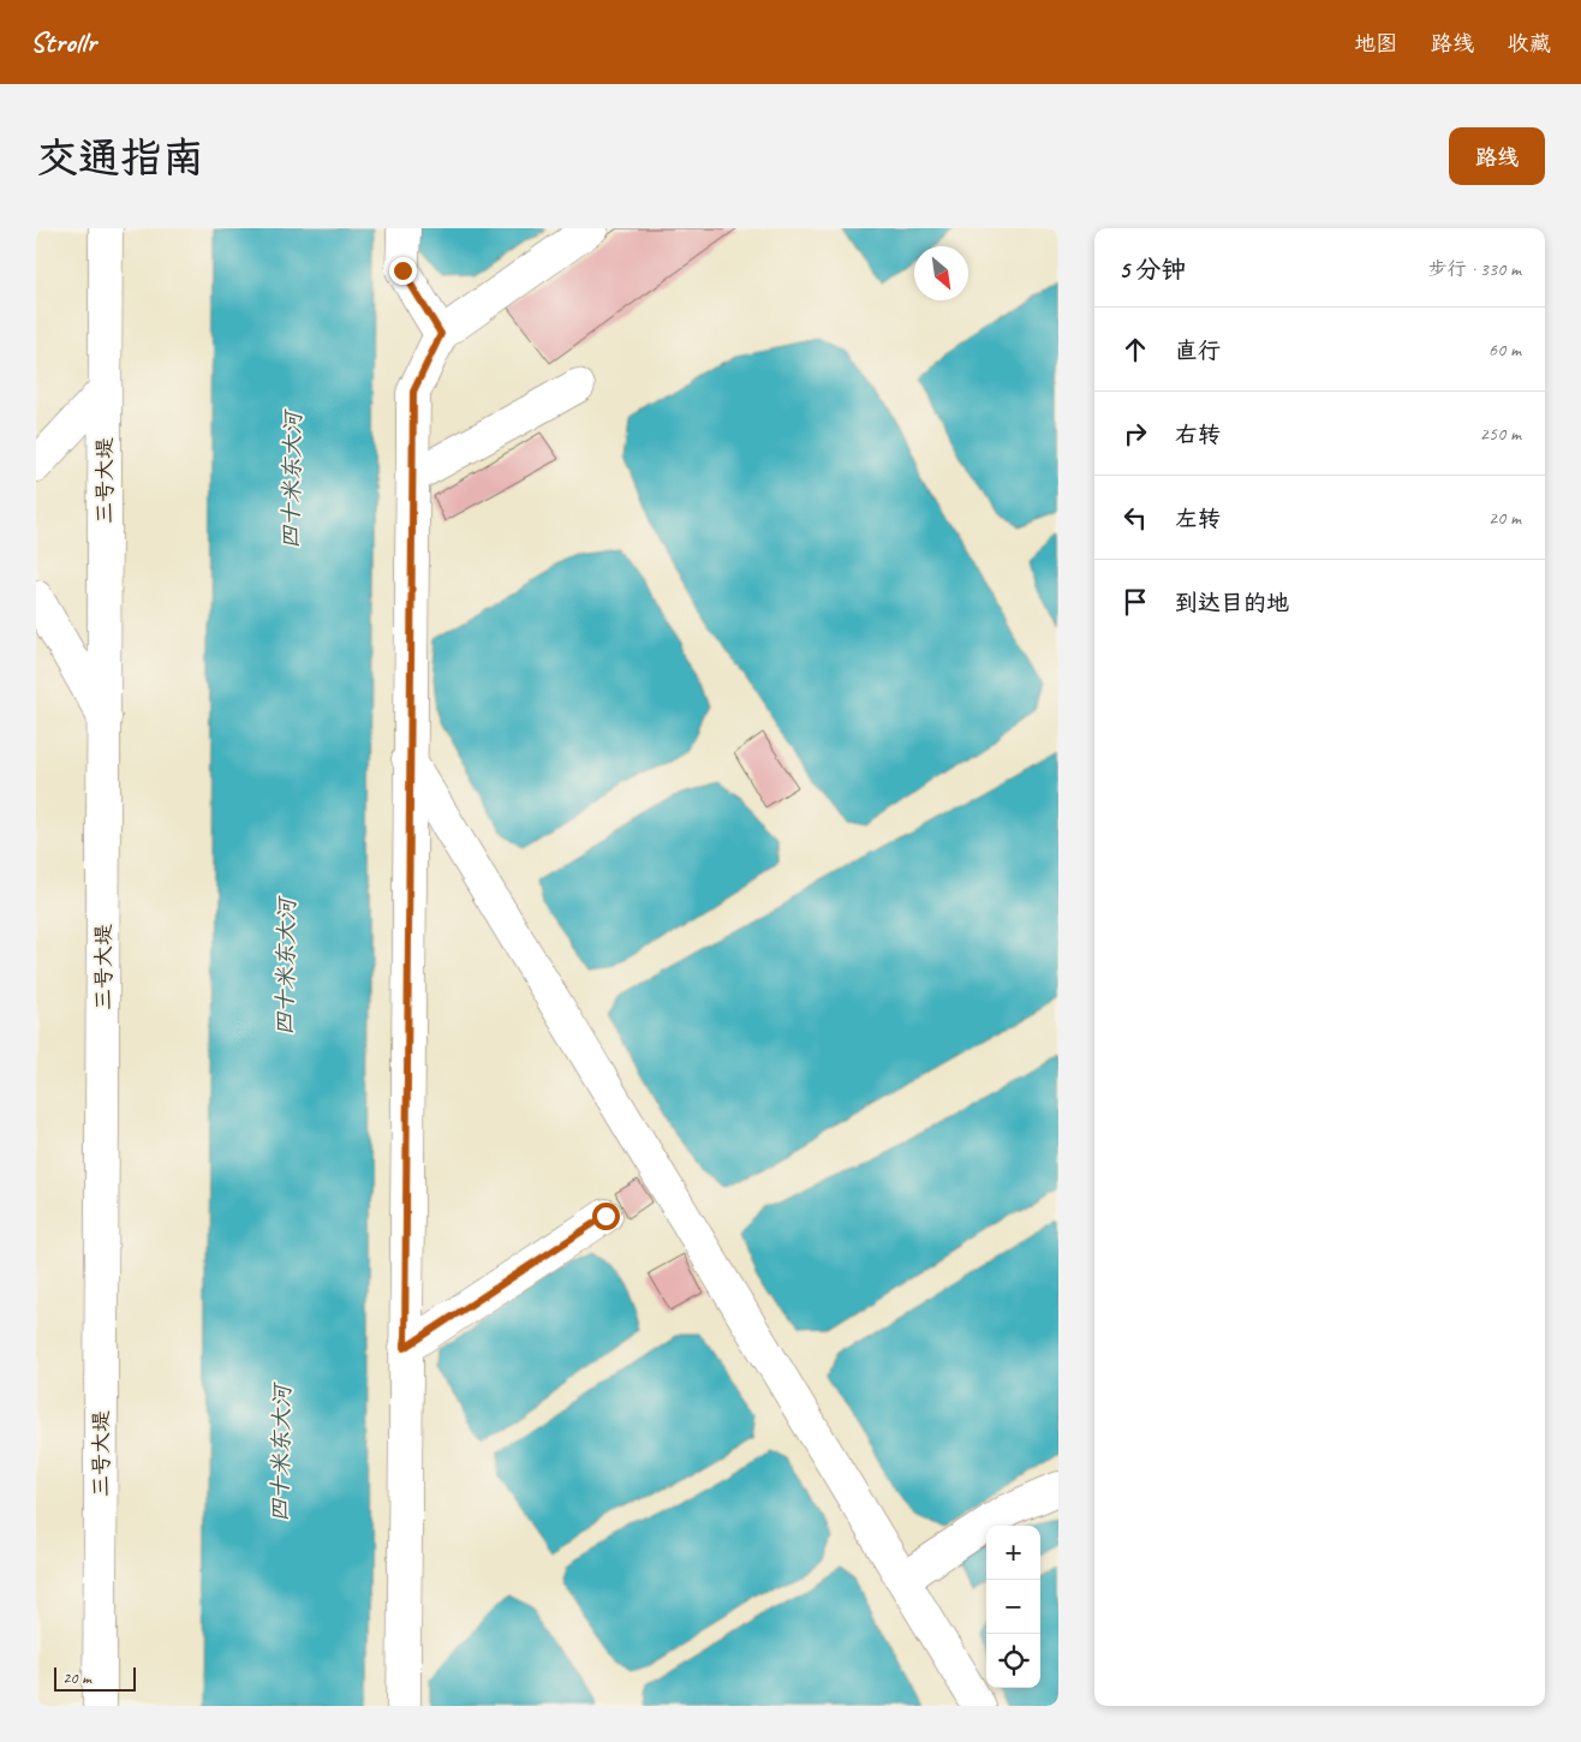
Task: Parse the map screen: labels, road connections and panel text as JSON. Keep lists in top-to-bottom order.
{
  "streets": {
    "street": ["三号大堤"]
  },
  "water": ["四十米东大河"],
  "scale_bar": "20 m",
  "north": "bottom right",
  "page": {
    "header": "Strollr",
    "nav": ["地图", "路线", "收藏"],
    "buttons": "路线",
    "title": "交通指南",
    "heading": ["5 分钟", "步行 · 330 m"],
    "list": [
      ["直行", "60 m"],
      ["右转", "250 m"],
      ["左转", "20 m"],
      "到达目的地"
    ],
    "map_buttons": ["+", "−"],
    "scale": "20 m"
  }
}
